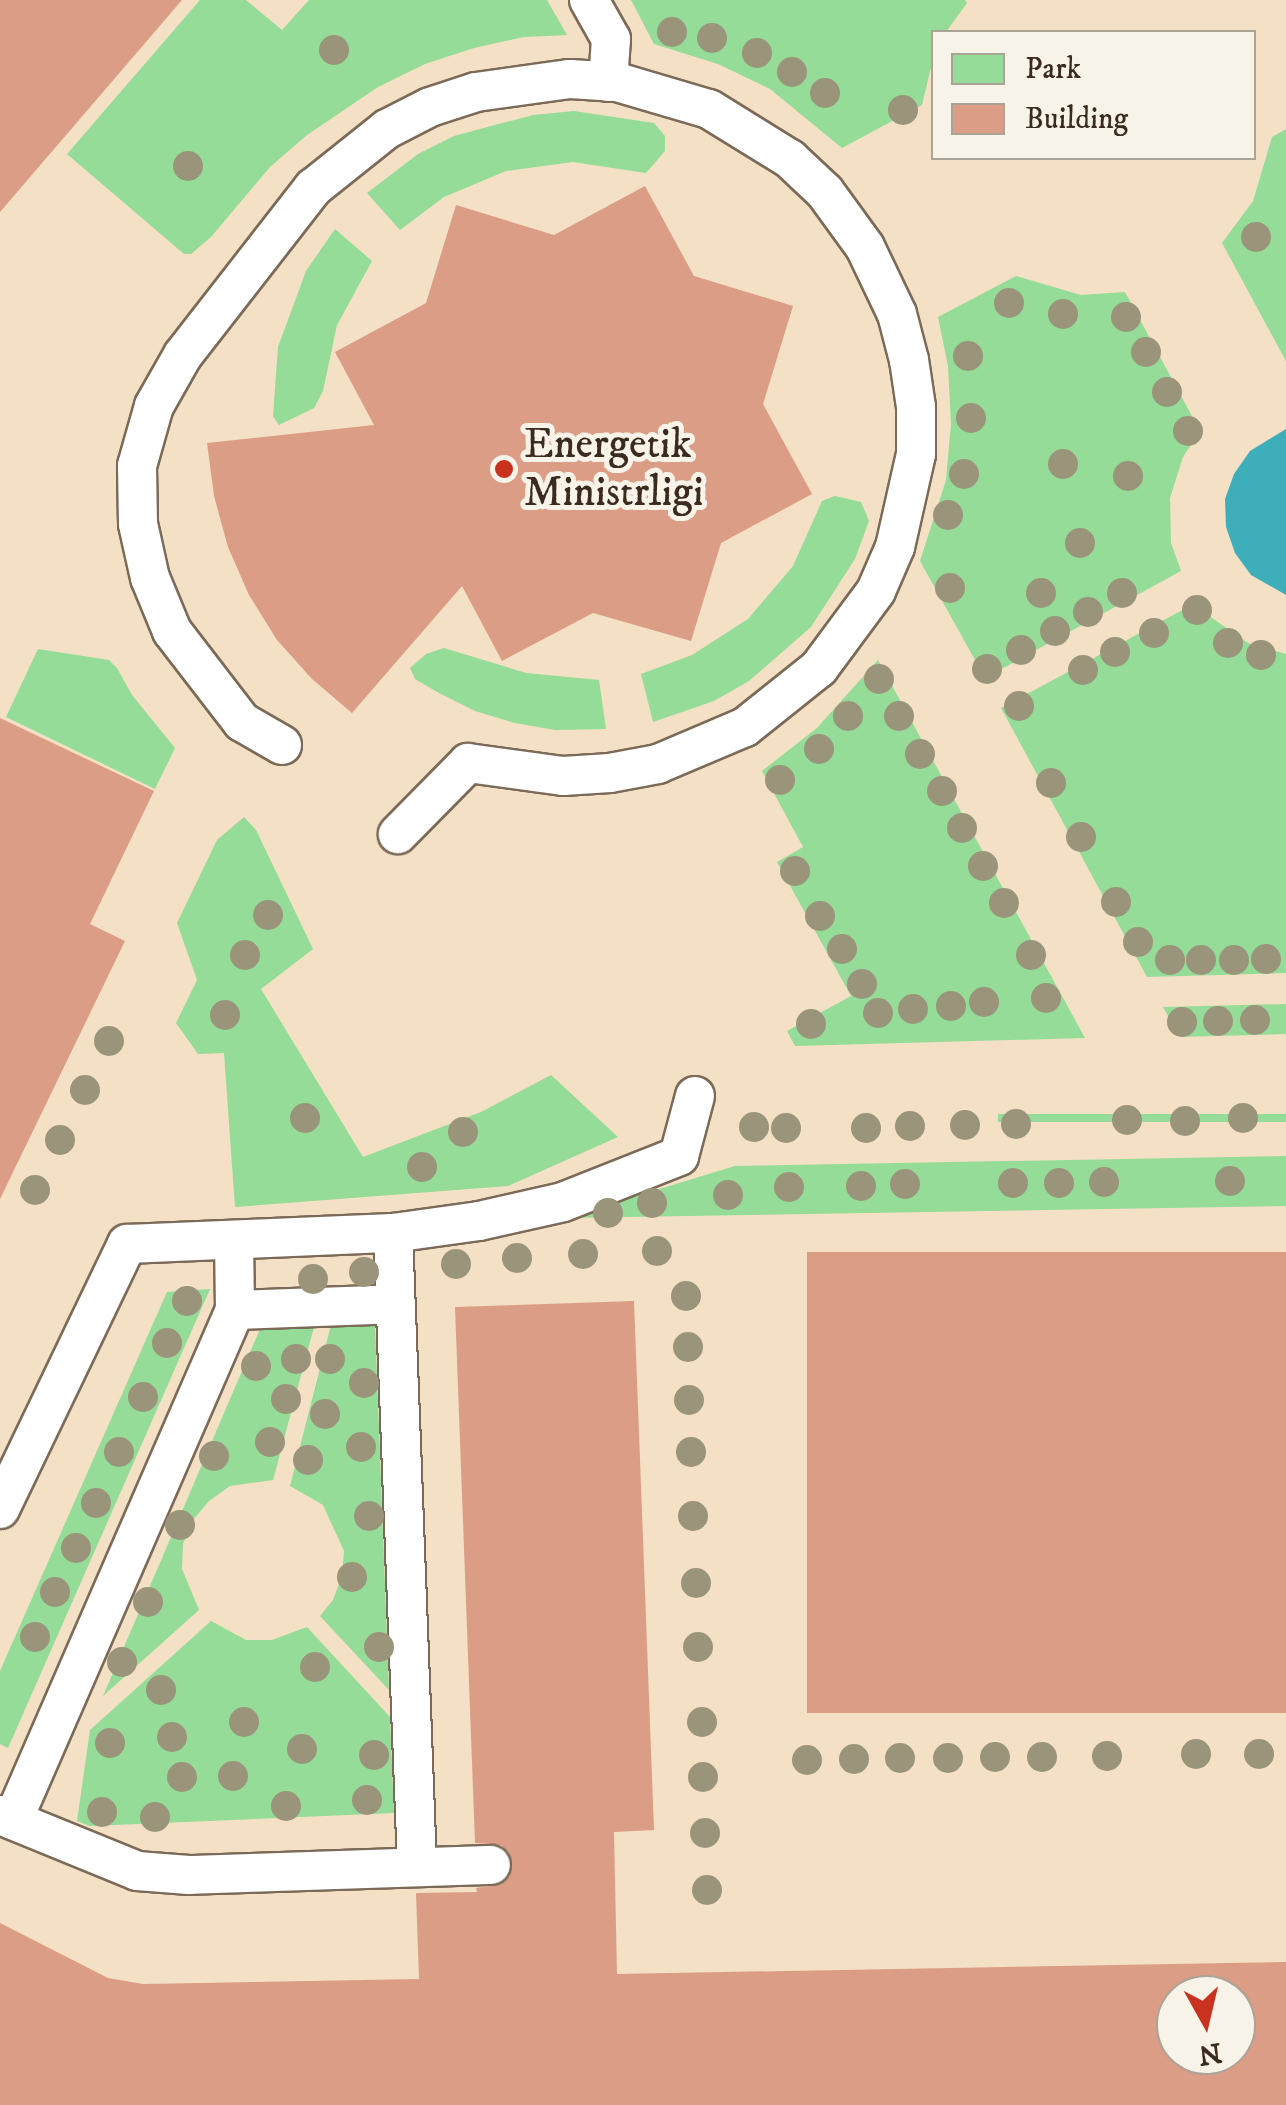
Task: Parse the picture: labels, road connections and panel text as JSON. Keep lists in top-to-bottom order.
{
  "places": ["Energetik Ministrligi"],
  "legend": ["Park", "Building"],
  "north": "bottom"
}
